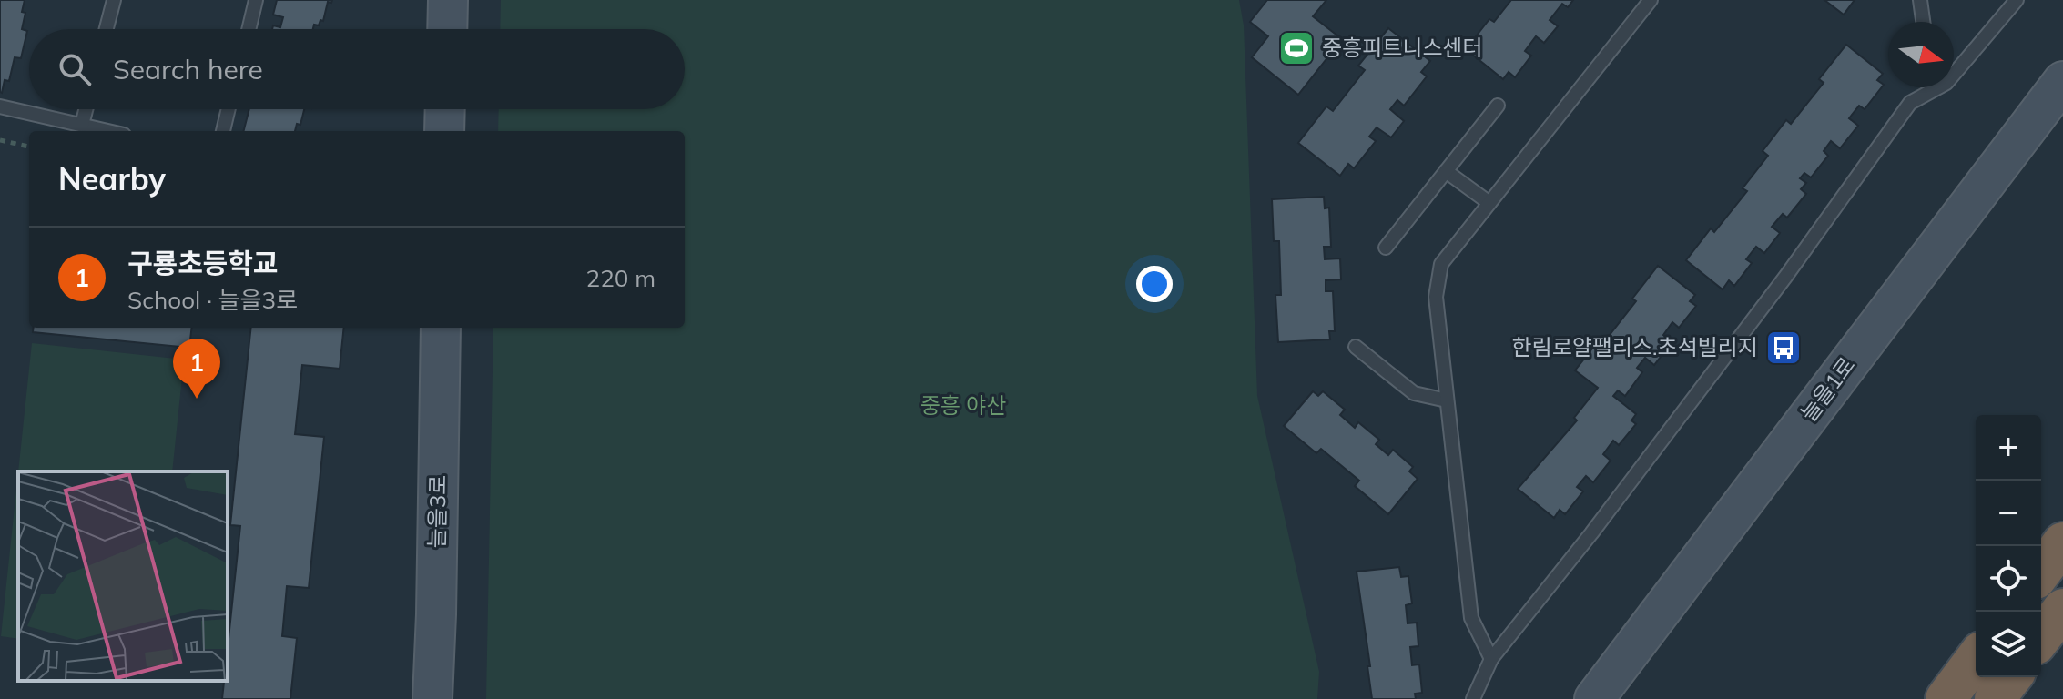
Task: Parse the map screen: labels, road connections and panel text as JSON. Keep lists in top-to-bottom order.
{
  "streets": {
    "street": ["늘을1로", "늘을3로"]
  },
  "parks": ["중흥 야산"],
  "places": {
    "sports": ["중흥피트니스센터"],
    "bus stop": ["한림로얄팰리스.초석빌리지"]
  },
  "north": "right",
  "page": {
    "search": "Search here",
    "heading": "Nearby",
    "list": [
      {
        "mark": "1",
        "name": "구룡초등학교",
        "note": "School · 늘을3로",
        "value": "220 m"
      }
    ],
    "pins": "1",
    "map_buttons": ["+", "−"]
  }
}
